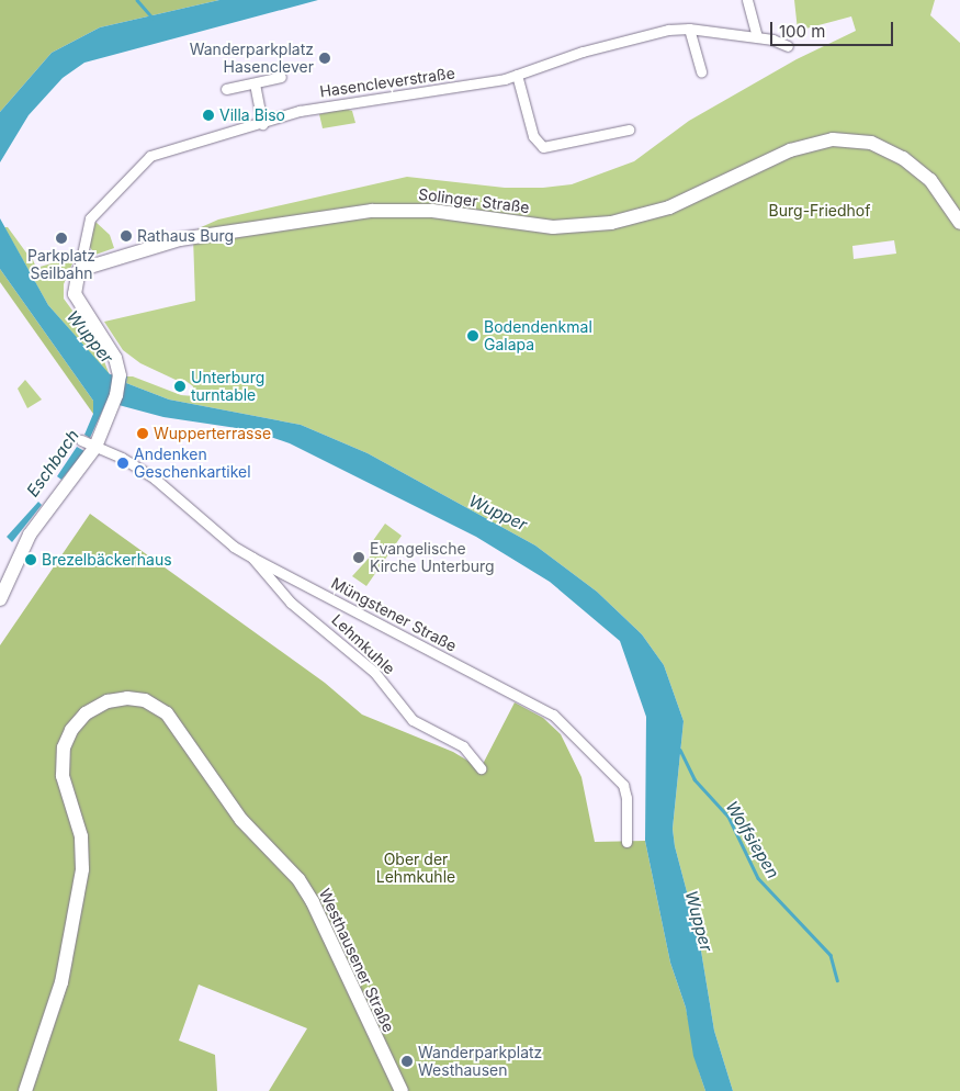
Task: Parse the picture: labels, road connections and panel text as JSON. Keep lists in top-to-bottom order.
{
  "streets": {
    "main road": ["Solinger Straße", "Westhausener Straße"],
    "street": ["Hasencleverstraße", "Müngstener Straße", "Lehmkuhle"]
  },
  "crossings": [
    ["Hasencleverstraße", "Solinger Straße"],
    ["Müngstener Straße", "Lehmkuhle"]
  ],
  "water": ["Wupper", "Eschbach", "Wolfsiepen"],
  "parks": ["Burg-Friedhof", "Ober der Lehmkuhle"],
  "places": [
    "Wanderparkplatz Hasenclever",
    "Villa Biso",
    "Rathaus Burg",
    "Parkplatz Seilbahn",
    "Bodendenkmal Galapa",
    "Unterburg turntable",
    "Wupperterrasse",
    "Andenken Geschenkartikel",
    "Evangelische Kirche Unterburg",
    "Brezelbäckerhaus",
    "Wanderparkplatz Westhausen"
  ],
  "scale_bar": "100 m"
}
